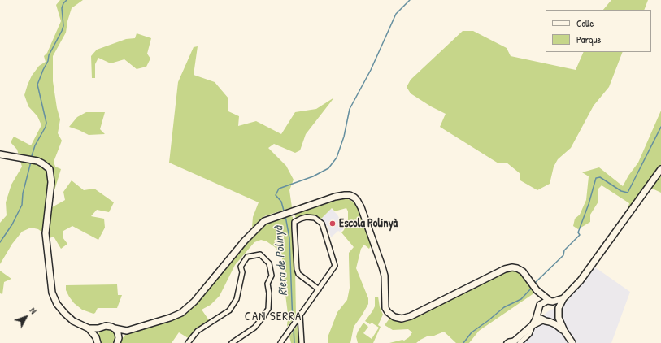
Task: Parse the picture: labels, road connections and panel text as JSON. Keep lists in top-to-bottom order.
{
  "districts": ["CAN SERRA"],
  "water": ["Riera de Polinyà"],
  "places": ["Escola Polinyà"],
  "legend": ["Calle", "Parque"],
  "north": "top right"
}
